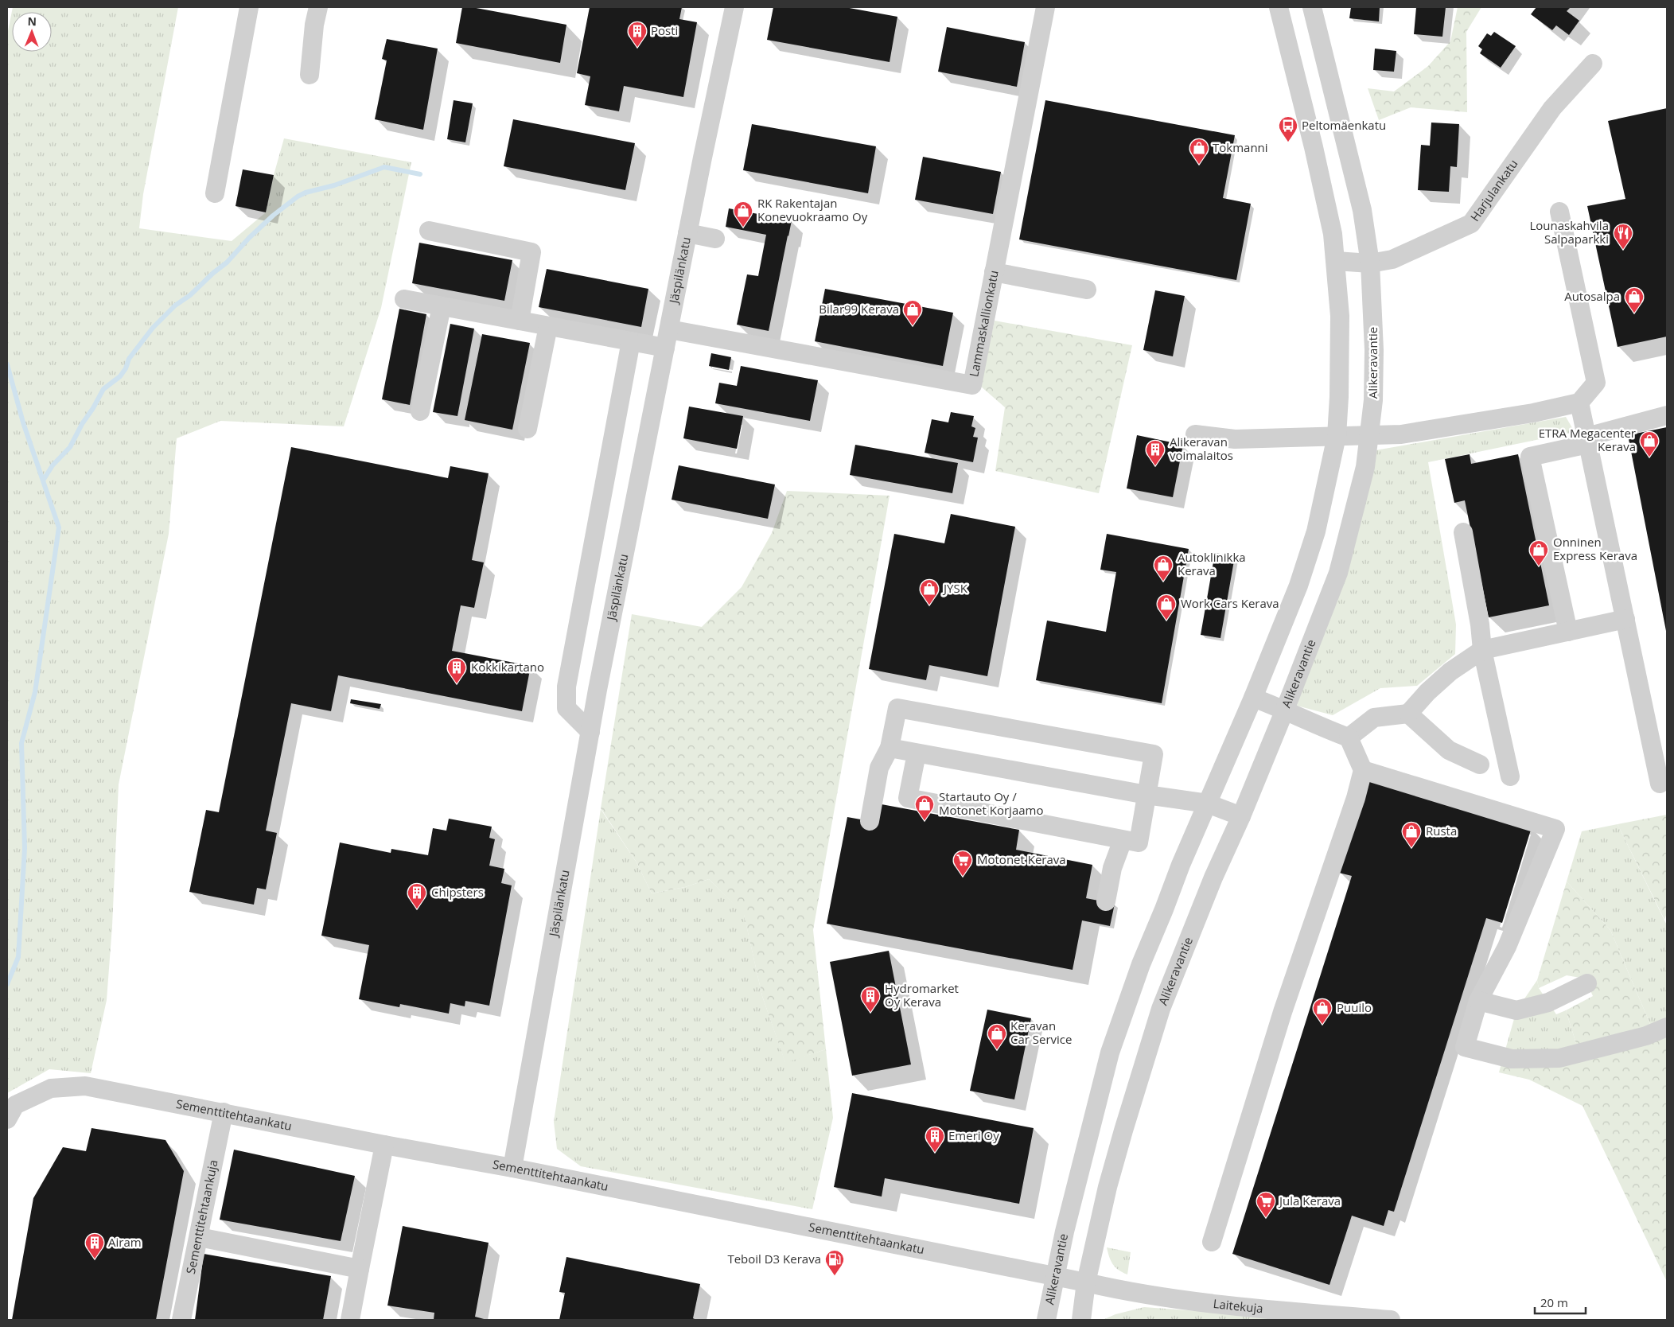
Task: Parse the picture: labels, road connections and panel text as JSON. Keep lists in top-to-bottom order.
{
  "streets": {
    "street": [
      "Harjulankatu",
      "Jäspilänkatu",
      "Lammaskallionkatu",
      "Alikeravantie",
      "Sementtitehtaankatu",
      "Sementtitehtaankuja",
      "Laitekuja"
    ]
  },
  "crossings": [
    ["Harjulankatu", "Alikeravantie"],
    ["Jäspilänkatu", "Lammaskallionkatu"],
    ["Jäspilänkatu", "Sementtitehtaankatu"],
    ["Alikeravantie", "Sementtitehtaankatu"],
    ["Alikeravantie", "Laitekuja"],
    ["Sementtitehtaankatu", "Sementtitehtaankuja"],
    ["Sementtitehtaankatu", "Laitekuja"]
  ],
  "places": {
    "building": [
      "Posti",
      "Alikeravan voimalaitos",
      "Kokkikartano",
      "Chipsters",
      "Hydromarket Oy Kerava",
      "Emeri Oy",
      "Airam"
    ],
    "bus stop": ["Peltomäenkatu"],
    "shop": [
      "Tokmanni",
      "RK Rakentajan Konevuokraamo Oy",
      "Autosalpa",
      "Bilar99 Kerava",
      "ETRA Megacenter Kerava",
      "Onninen Express Kerava",
      "Autoklinikka Kerava",
      "JYSK",
      "Work Cars Kerava",
      "Startauto Oy / Motonet Korjaamo",
      "Rusta",
      "Puuilo",
      "Keravan Car Service"
    ],
    "restaurant": ["Lounaskahvila Salpaparkki"],
    "supermarket": ["Motonet Kerava", "Jula Kerava"],
    "fuel station": ["Teboil D3 Kerava"]
  },
  "scale_bar": "20 m",
  "north": "top"
}
